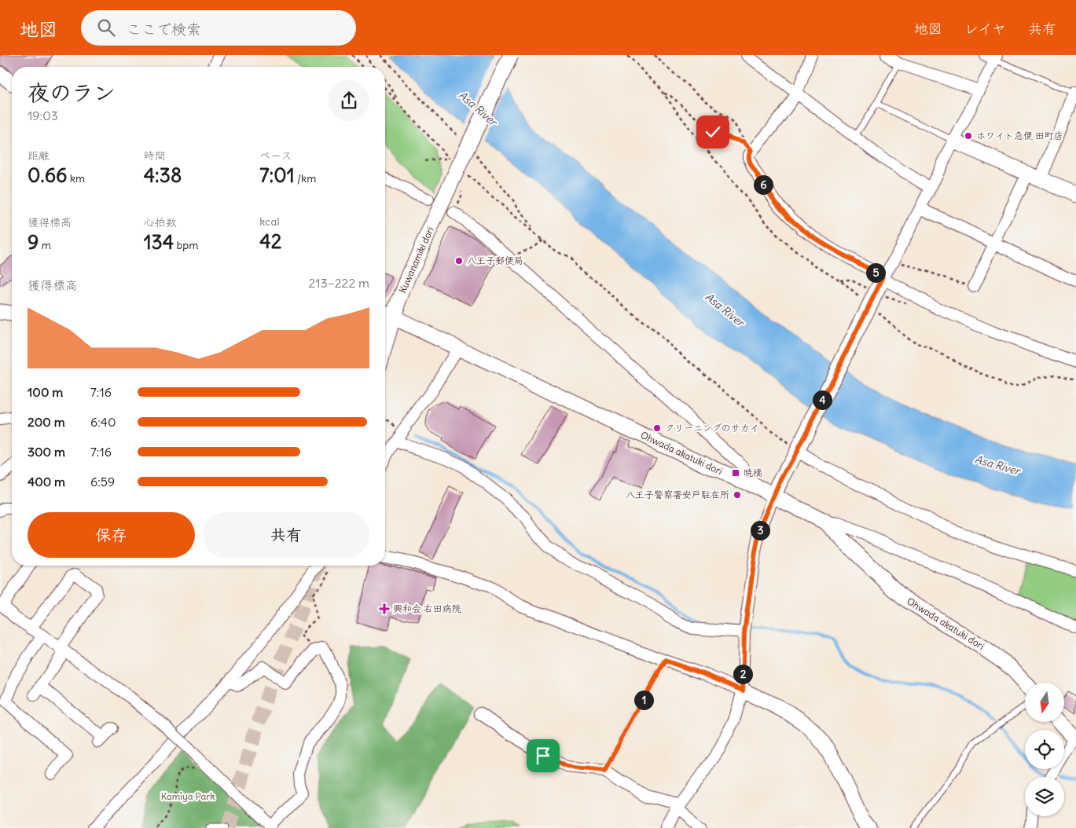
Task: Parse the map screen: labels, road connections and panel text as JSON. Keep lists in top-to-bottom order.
{
  "streets": {
    "street": ["Kuwanamiki dori", "Ohwada akatuki dori"]
  },
  "crossings": [
    ["Kuwanamiki dori", "Ohwada akatuki dori"]
  ],
  "water": ["Asa River"],
  "parks": ["Komiya Park"],
  "places": {
    "other": [
      "ホワイト急便 田町店",
      "八王子郵便局",
      "クリーニングのサカイ",
      "八王子警察署安戸駐在所"
    ],
    "transit": ["暁橋"],
    "health": ["興和会 右田病院"]
  },
  "north": "bottom",
  "page": {
    "header": "地図",
    "search": "ここで検索",
    "nav": ["地図", "レイヤ", "共有"],
    "heading": ["夜のラン", "19:03"],
    "stats": [
      ["距離", "0.66 km"],
      ["時間", "4:38"],
      ["ペース", "7:01 /km"],
      ["獲得標高", "9 m"],
      ["心拍数", "134 bpm"],
      ["kcal", "42"]
    ],
    "pins": [
      "6",
      "5",
      "4",
      "3",
      "2",
      "1"
    ],
    "chart": ["獲得標高", "213–222 m"],
    "list": [
      {
        "name": "100 m",
        "note": "7:16"
      },
      {
        "name": "200 m",
        "note": "6:40"
      },
      {
        "name": "300 m",
        "note": "7:16"
      },
      {
        "name": "400 m",
        "note": "6:59"
      }
    ],
    "buttons": ["保存", "共有"]
  }
}
